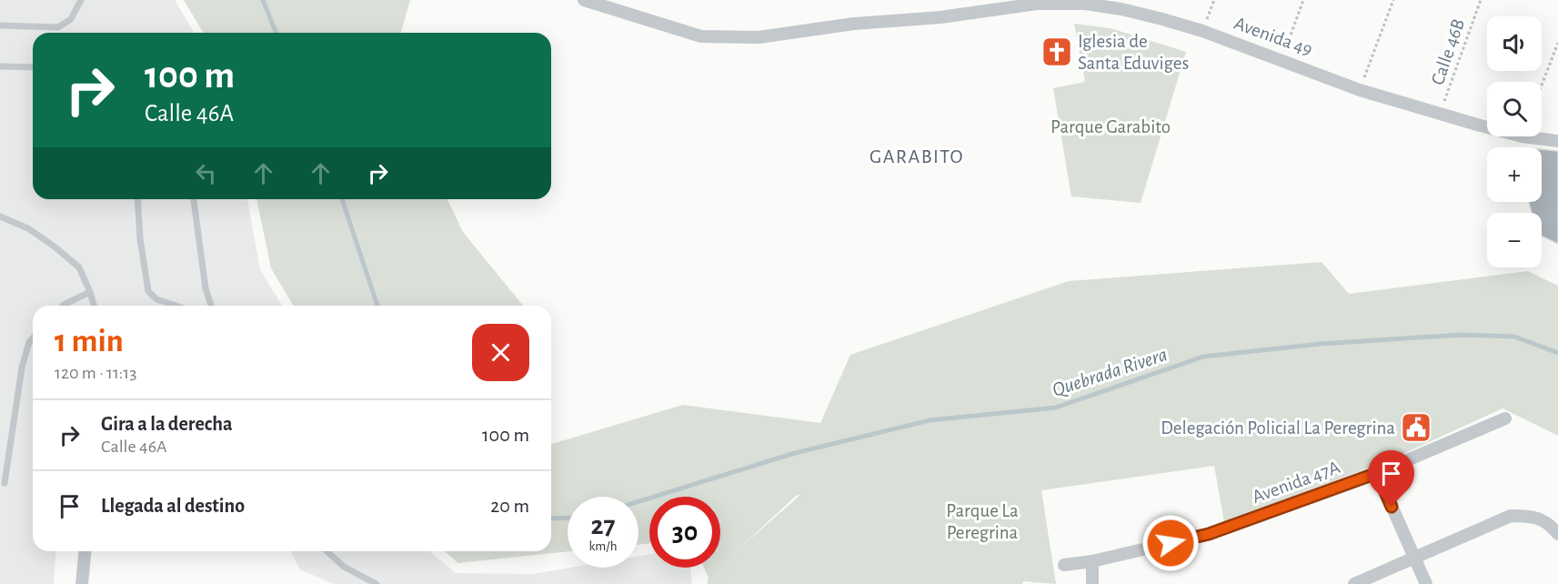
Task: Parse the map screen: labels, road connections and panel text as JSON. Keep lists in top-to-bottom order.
{
  "streets": {
    "street": ["Avenida 49", "Avenida 47A"],
    "path": ["Calle 46B"]
  },
  "crossings": [
    ["Avenida 49", "Calle 46B"]
  ],
  "districts": ["GARABITO"],
  "water": ["Quebrada Rivera"],
  "parks": ["Parque Garabito", "Parque La Peregrina"],
  "places": {
    "church": ["Iglesia de Santa Eduviges"],
    "public building": ["Delegación Policial La Peregrina"]
  },
  "page": {
    "map_buttons": ["+", "−"],
    "turn": ["100 m", "Calle 46A"],
    "heading": ["1 min", "120 m · 11:13"],
    "list": [
      {
        "name": "Gira a la derecha",
        "note": "Calle 46A",
        "value": "100 m"
      },
      {
        "name": "Llegada al destino",
        "value": "20 m"
      }
    ],
    "speed": "27 km/h",
    "limit": "30"
  }
}
